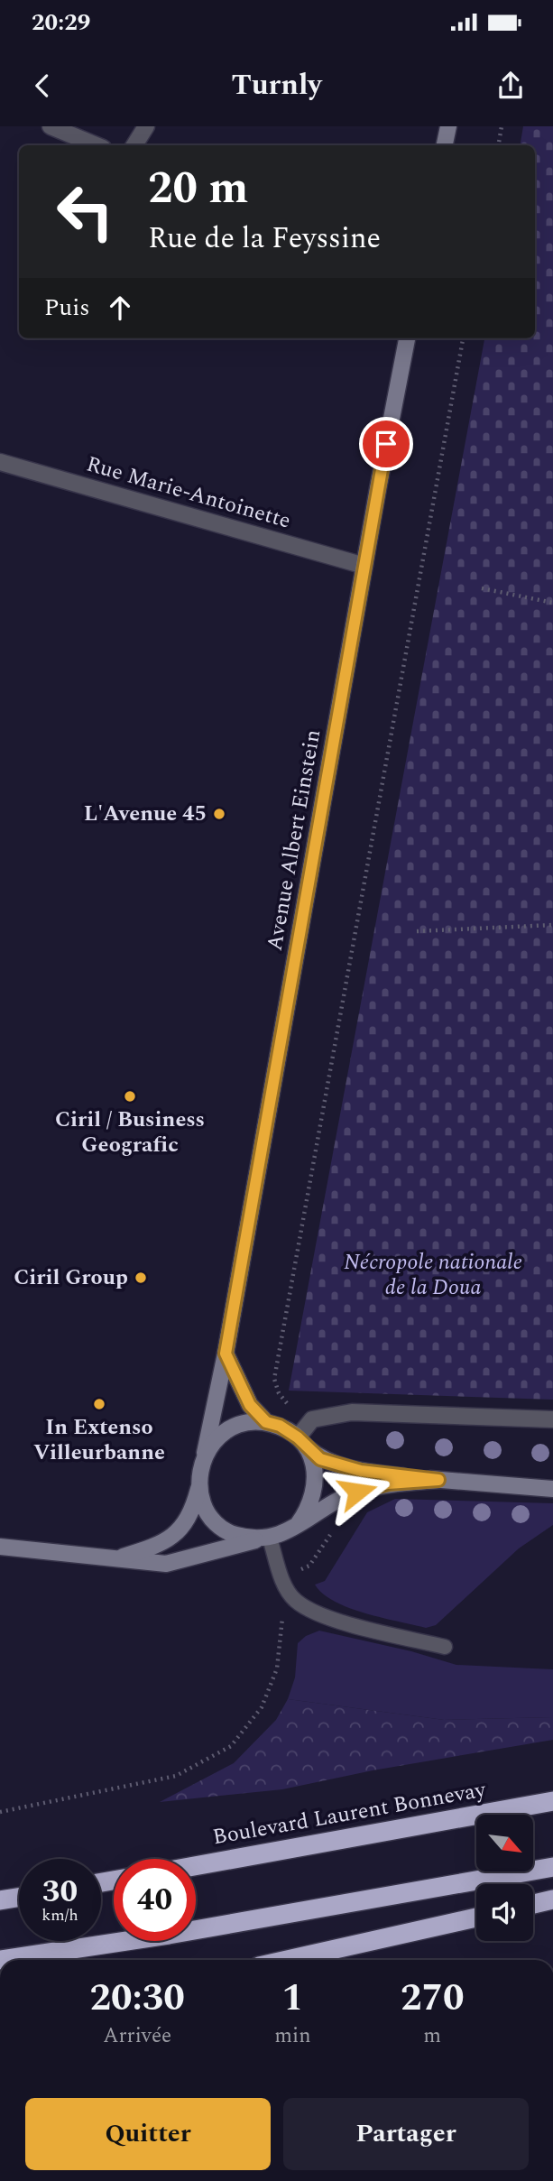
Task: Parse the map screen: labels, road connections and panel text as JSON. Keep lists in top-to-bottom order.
{
  "streets": {
    "highway": ["Boulevard Laurent Bonnevay"],
    "street": ["Rue Marie-Antoinette", "Avenue Albert Einstein"]
  },
  "crossings": [
    ["Rue Marie-Antoinette", "Avenue Albert Einstein"]
  ],
  "parks": ["Nécropole nationale de la Doua"],
  "places": [
    "L'Avenue 45",
    "Ciril / Business Geografic",
    "Ciril Group",
    "In Extenso Villeurbanne"
  ],
  "north": "bottom right",
  "page": {
    "status": "20:29",
    "header": "Turnly",
    "turn": ["20 m", "Rue de la Feyssine"],
    "then": "Puis",
    "speed": "30 km/h",
    "limit": "40",
    "eta": [
      "20:30",
      "Arrivée",
      "1",
      "min",
      "270",
      "m"
    ],
    "buttons": ["Quitter", "Partager"]
  }
}
